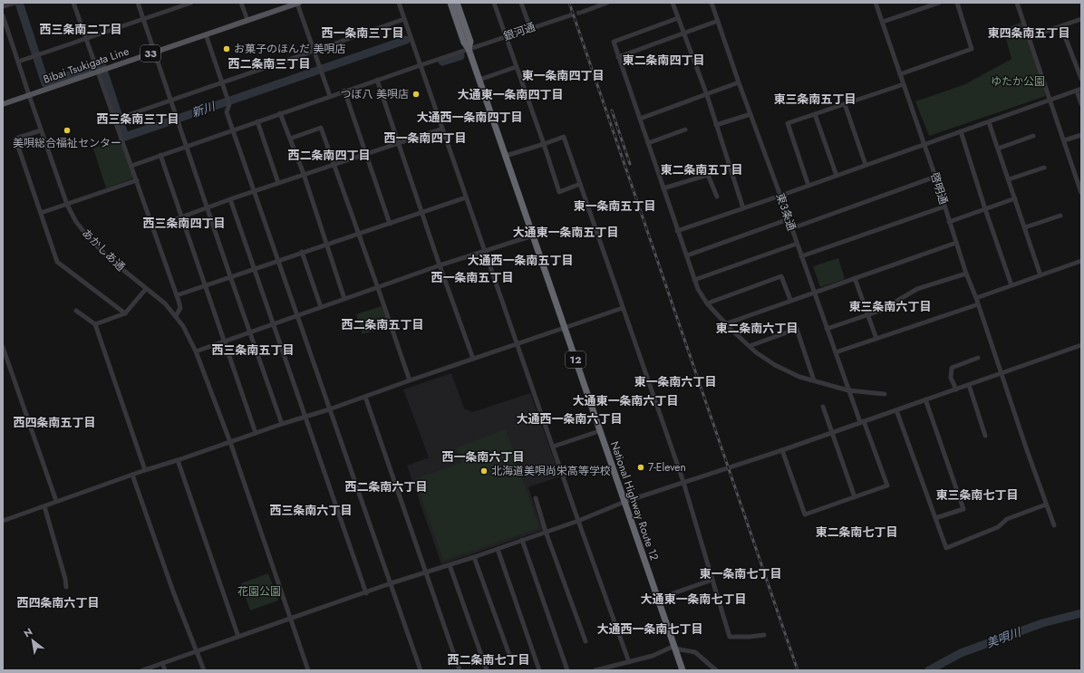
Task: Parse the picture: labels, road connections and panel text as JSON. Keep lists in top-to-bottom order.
{
  "streets": {
    "highway": ["12", "National Highway Route 12"],
    "main road": ["33", "Bibai Tsukigata Line"],
    "street": [
      "銀河通",
      "啓明通",
      "東３条通",
      "あかしあ通"
    ]
  },
  "crossings": [
    ["銀河通", "National Highway Route 12"],
    ["Bibai Tsukigata Line", "あかしあ通"]
  ],
  "districts": [
    "西三条南二丁目",
    "西一条南三丁目",
    "東四条南五丁目",
    "東二条南四丁目",
    "西二条南三丁目",
    "東一条南四丁目",
    "大通東一条南四丁目",
    "東三条南五丁目",
    "大通西一条南四丁目",
    "西三条南三丁目",
    "西一条南四丁目",
    "西二条南四丁目",
    "東二条南五丁目",
    "東一条南五丁目",
    "西三条南四丁目",
    "大通東一条南五丁目",
    "大通西一条南五丁目",
    "西一条南五丁目",
    "東三条南六丁目",
    "西二条南五丁目",
    "東二条南六丁目",
    "西三条南五丁目",
    "東一条南六丁目",
    "大通東一条南六丁目",
    "大通西一条南六丁目",
    "西四条南五丁目",
    "西一条南六丁目",
    "西二条南六丁目",
    "東三条南七丁目",
    "西三条南六丁目",
    "東二条南七丁目",
    "東一条南七丁目",
    "大通東一条南七丁目",
    "西四条南六丁目",
    "大通西一条南七丁目",
    "西二条南七丁目"
  ],
  "water": ["新川", "美唄川"],
  "parks": ["ゆたか公園", "花園公園"],
  "places": [
    "お菓子のほんだ 美唄店",
    "つぼ八 美唄店",
    "美唄総合福祉センター",
    "7-Eleven",
    "北海道美唄尚栄高等学校"
  ],
  "north": "top left"
}
